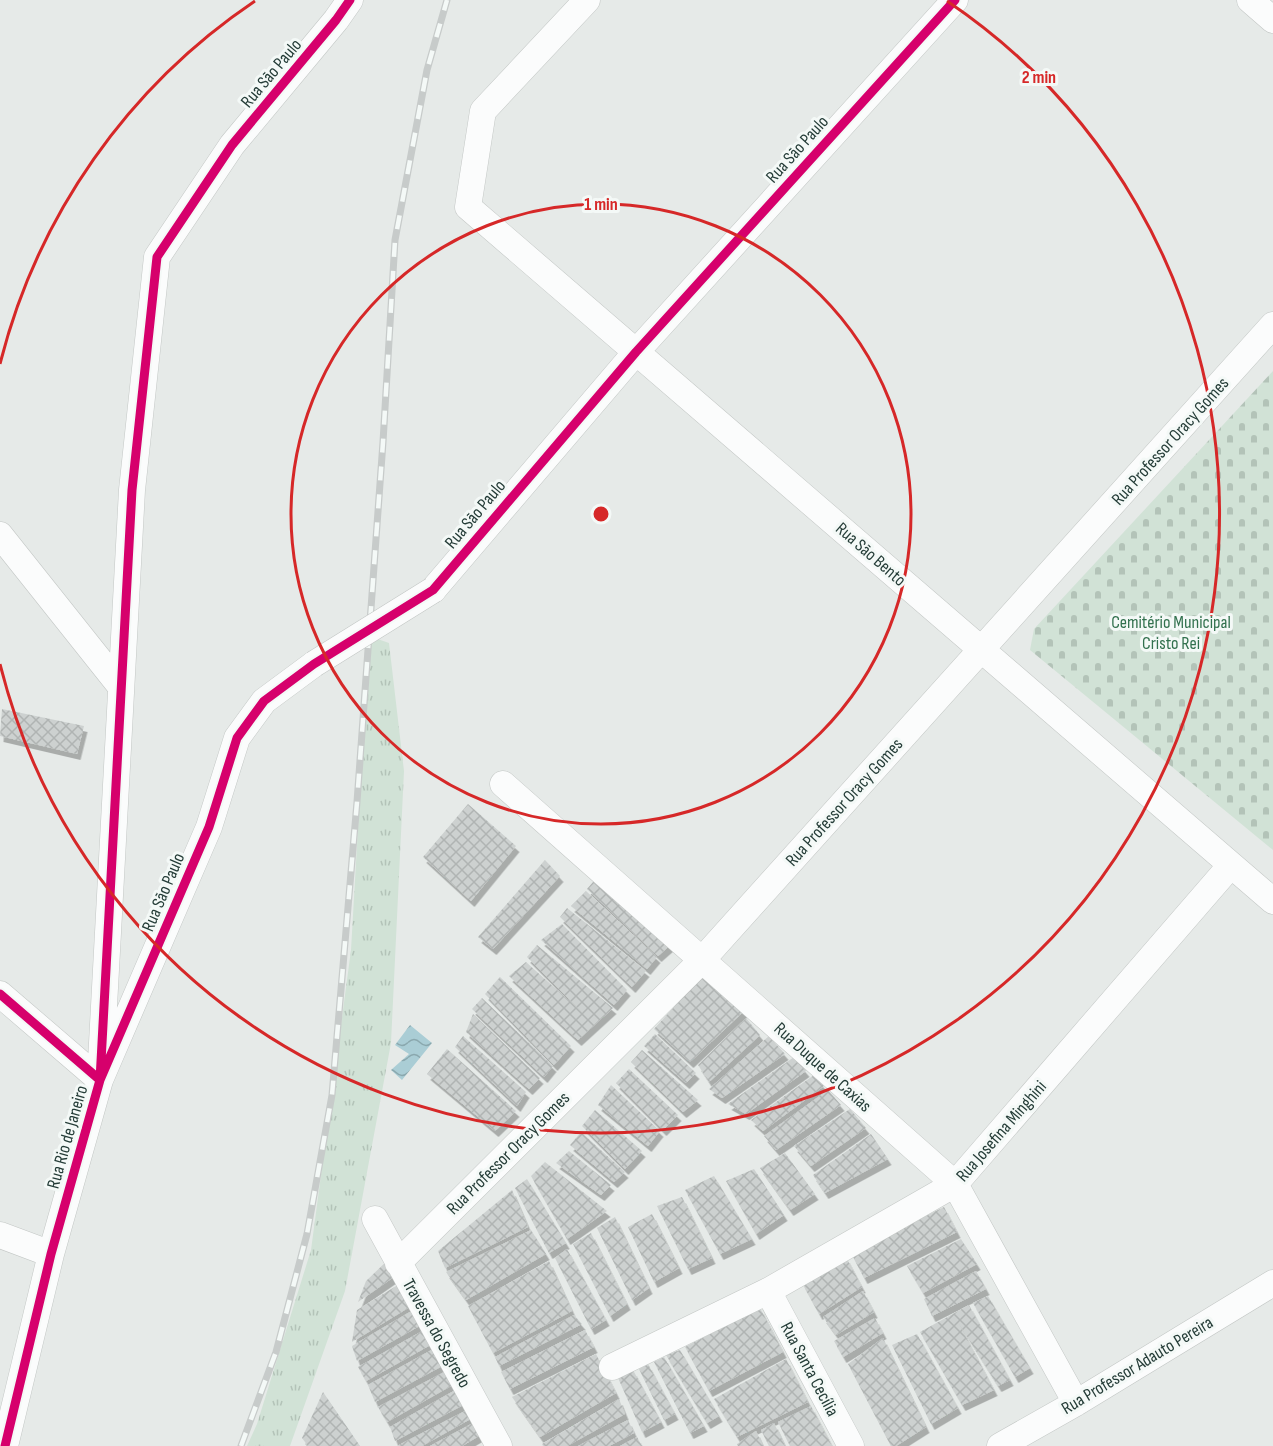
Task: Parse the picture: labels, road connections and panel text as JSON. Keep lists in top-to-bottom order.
{
  "streets": {
    "street": [
      "Rua São Paulo",
      "Rua Professor Oracy Gomes",
      "Rua São Bento",
      "Rua Duque de Caxias",
      "Rua Josefina Minghini",
      "Rua Rio de Janeiro",
      "Travessa do Segredo",
      "Rua Professor Adauto Pereira",
      "Rua Santa Cecília"
    ]
  },
  "crossings": [
    ["Rua São Paulo", "Rua São Bento"],
    ["Rua São Paulo", "Rua Rio de Janeiro"],
    ["Rua Professor Oracy Gomes", "Rua São Bento"],
    ["Rua Professor Oracy Gomes", "Rua Duque de Caxias"],
    ["Rua Professor Oracy Gomes", "Travessa do Segredo"],
    ["Rua São Bento", "Rua Josefina Minghini"],
    ["Rua Duque de Caxias", "Rua Josefina Minghini"],
    ["Rua Duque de Caxias", "Rua Professor Adauto Pereira"],
    ["Rua Josefina Minghini", "Rua Santa Cecília"]
  ],
  "parks": ["Cemitério Municipal Cristo Rei"],
  "rings": ["2 min", "1 min"]
}
